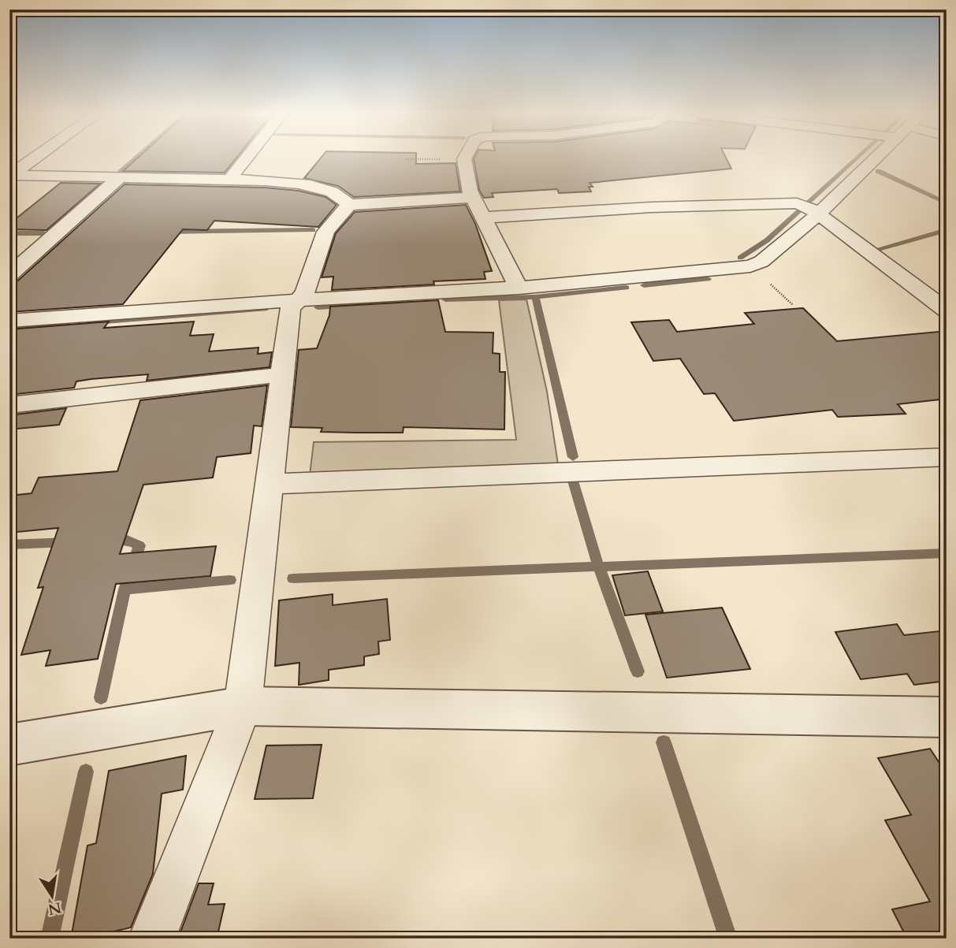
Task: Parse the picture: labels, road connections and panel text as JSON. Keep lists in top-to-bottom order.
{
  "north": "bottom"
}
